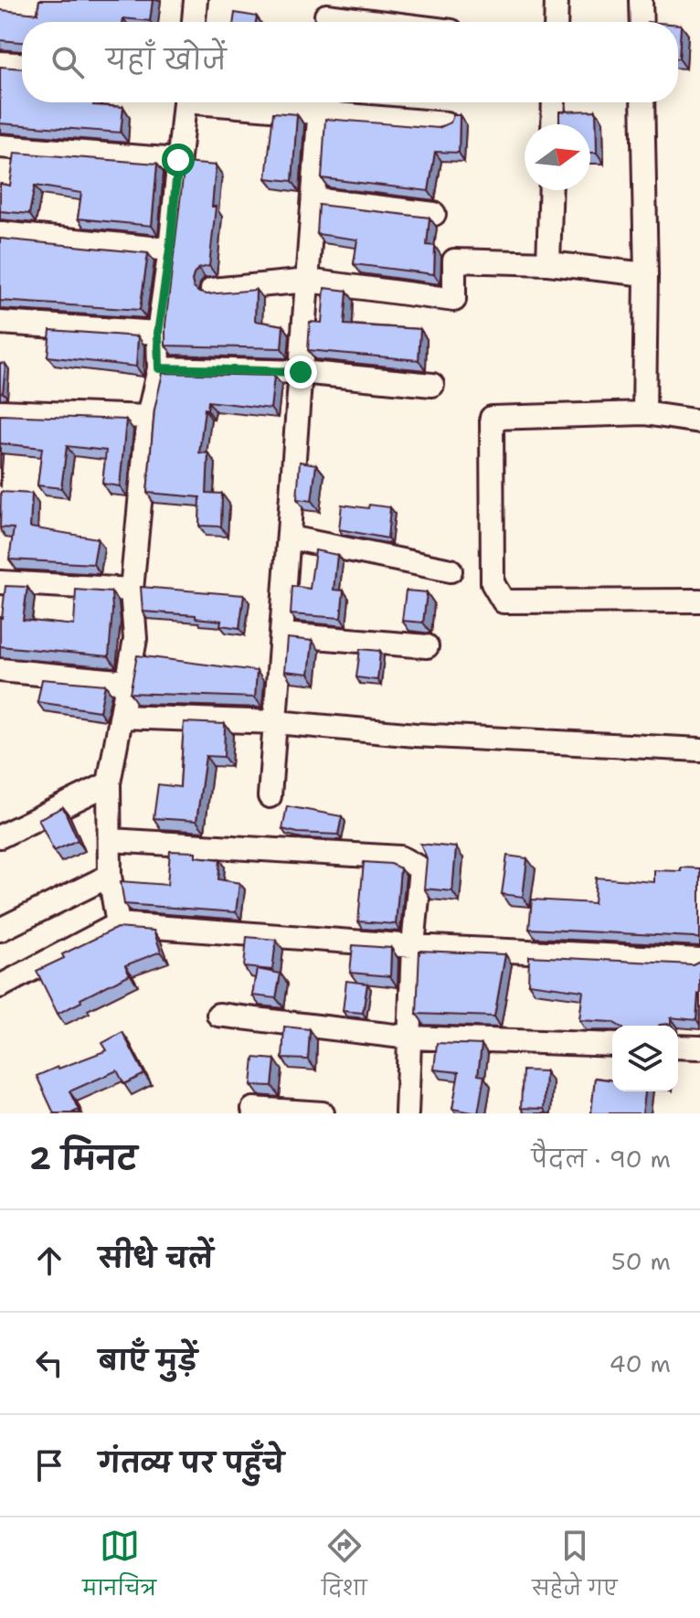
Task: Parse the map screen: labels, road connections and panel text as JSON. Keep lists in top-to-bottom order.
{
  "north": "right",
  "page": {
    "search": "यहाँ खोजें",
    "heading": ["2 मिनट", "पैदल · 90 m"],
    "list": [
      ["सीधे चलें", "50 m"],
      ["बाएँ मुड़ें", "40 m"],
      "गंतव्य पर पहुँचे"
    ],
    "nav": ["मानचित्र", "दिशा", "सहेजे गए"]
  }
}
